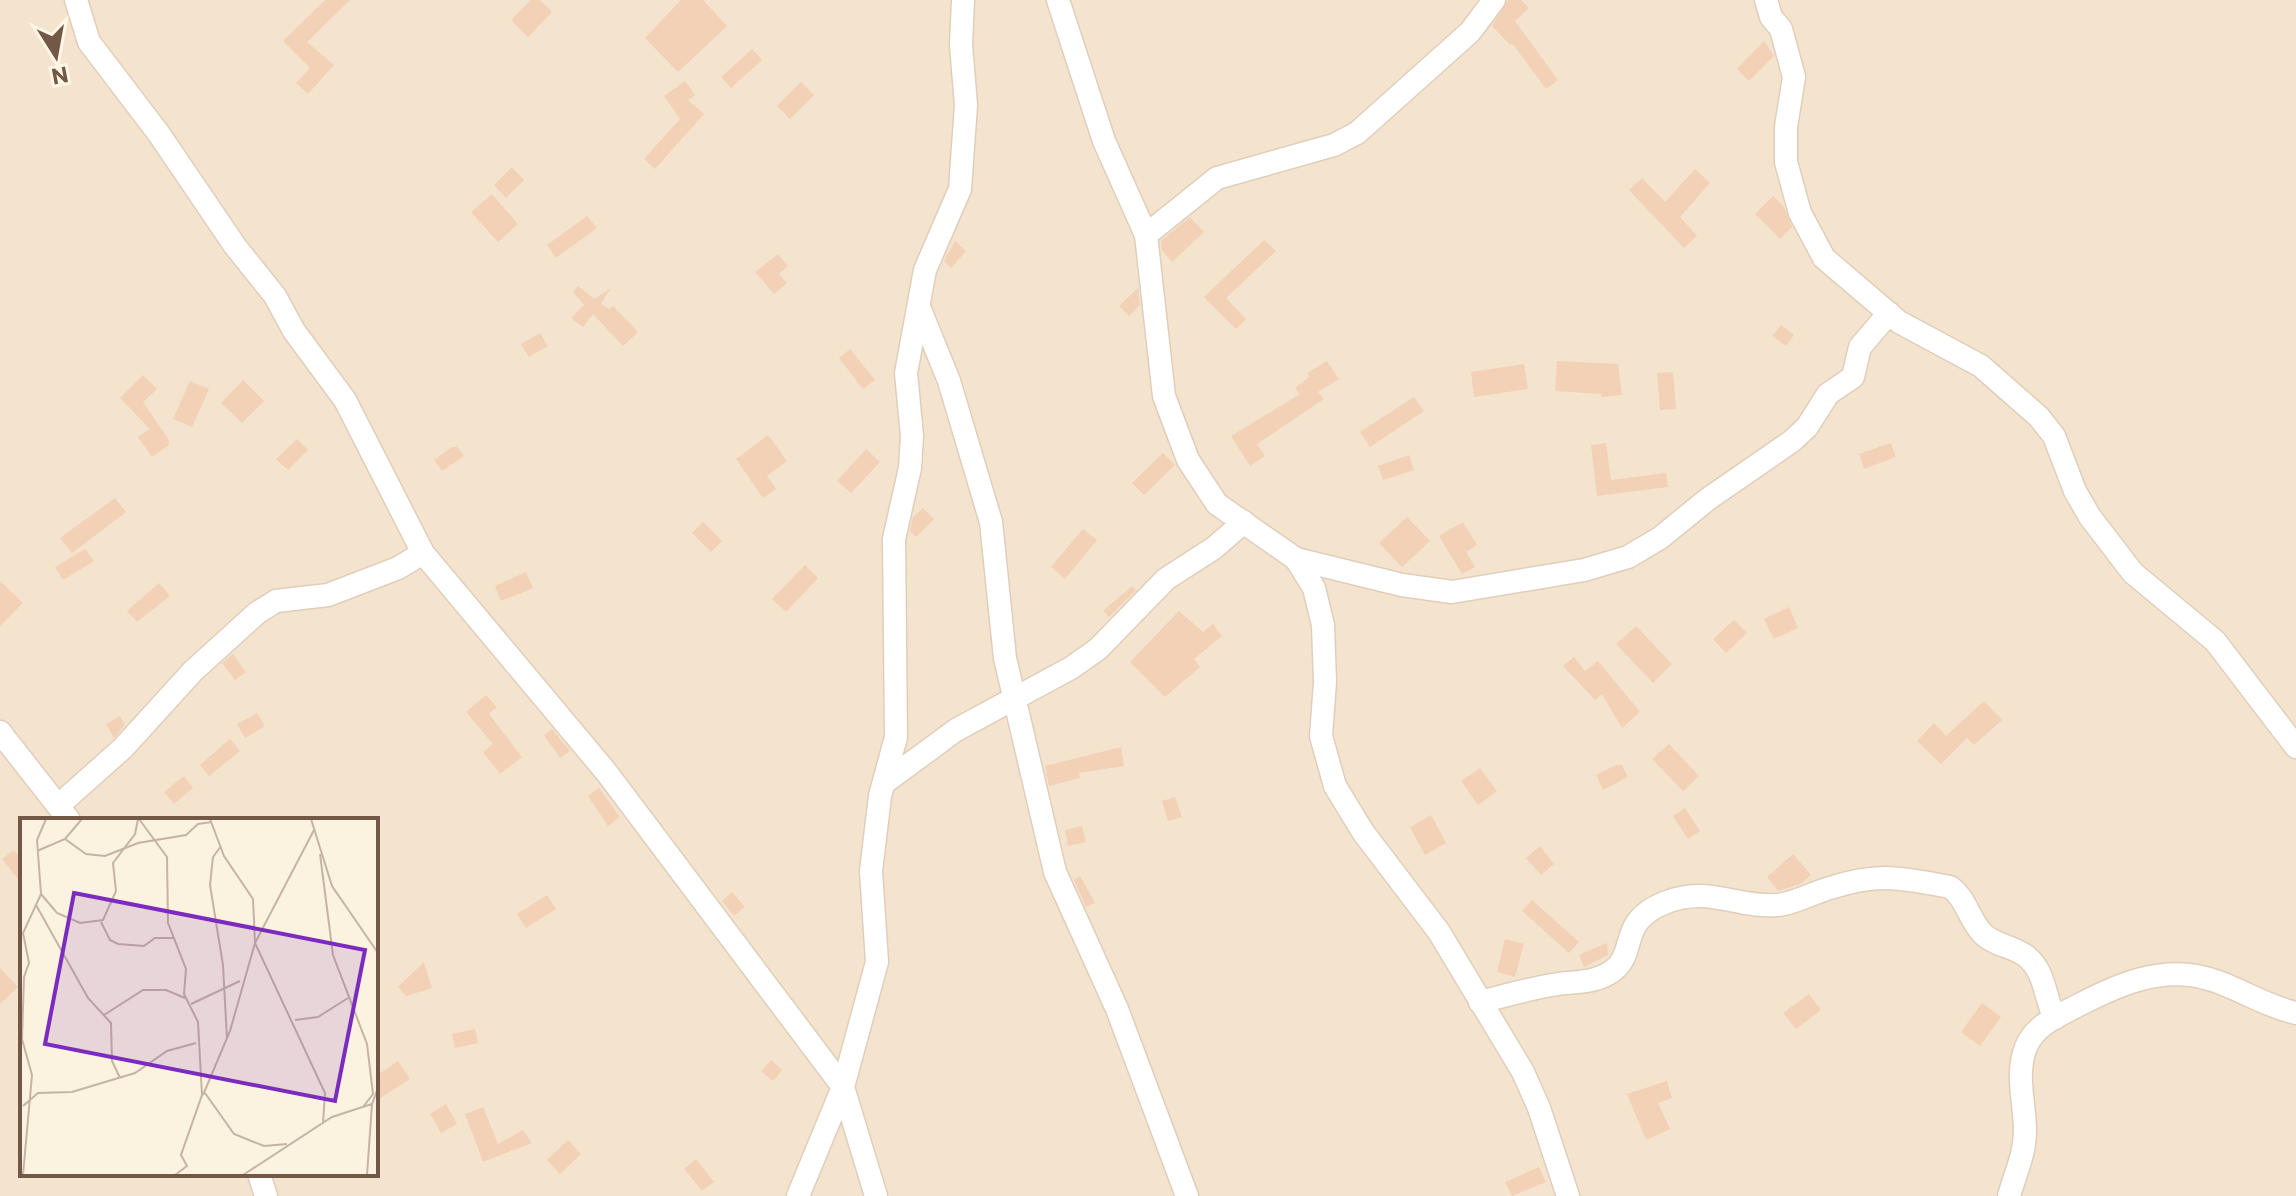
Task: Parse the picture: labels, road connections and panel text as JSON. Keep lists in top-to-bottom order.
{
  "north": "bottom"
}
